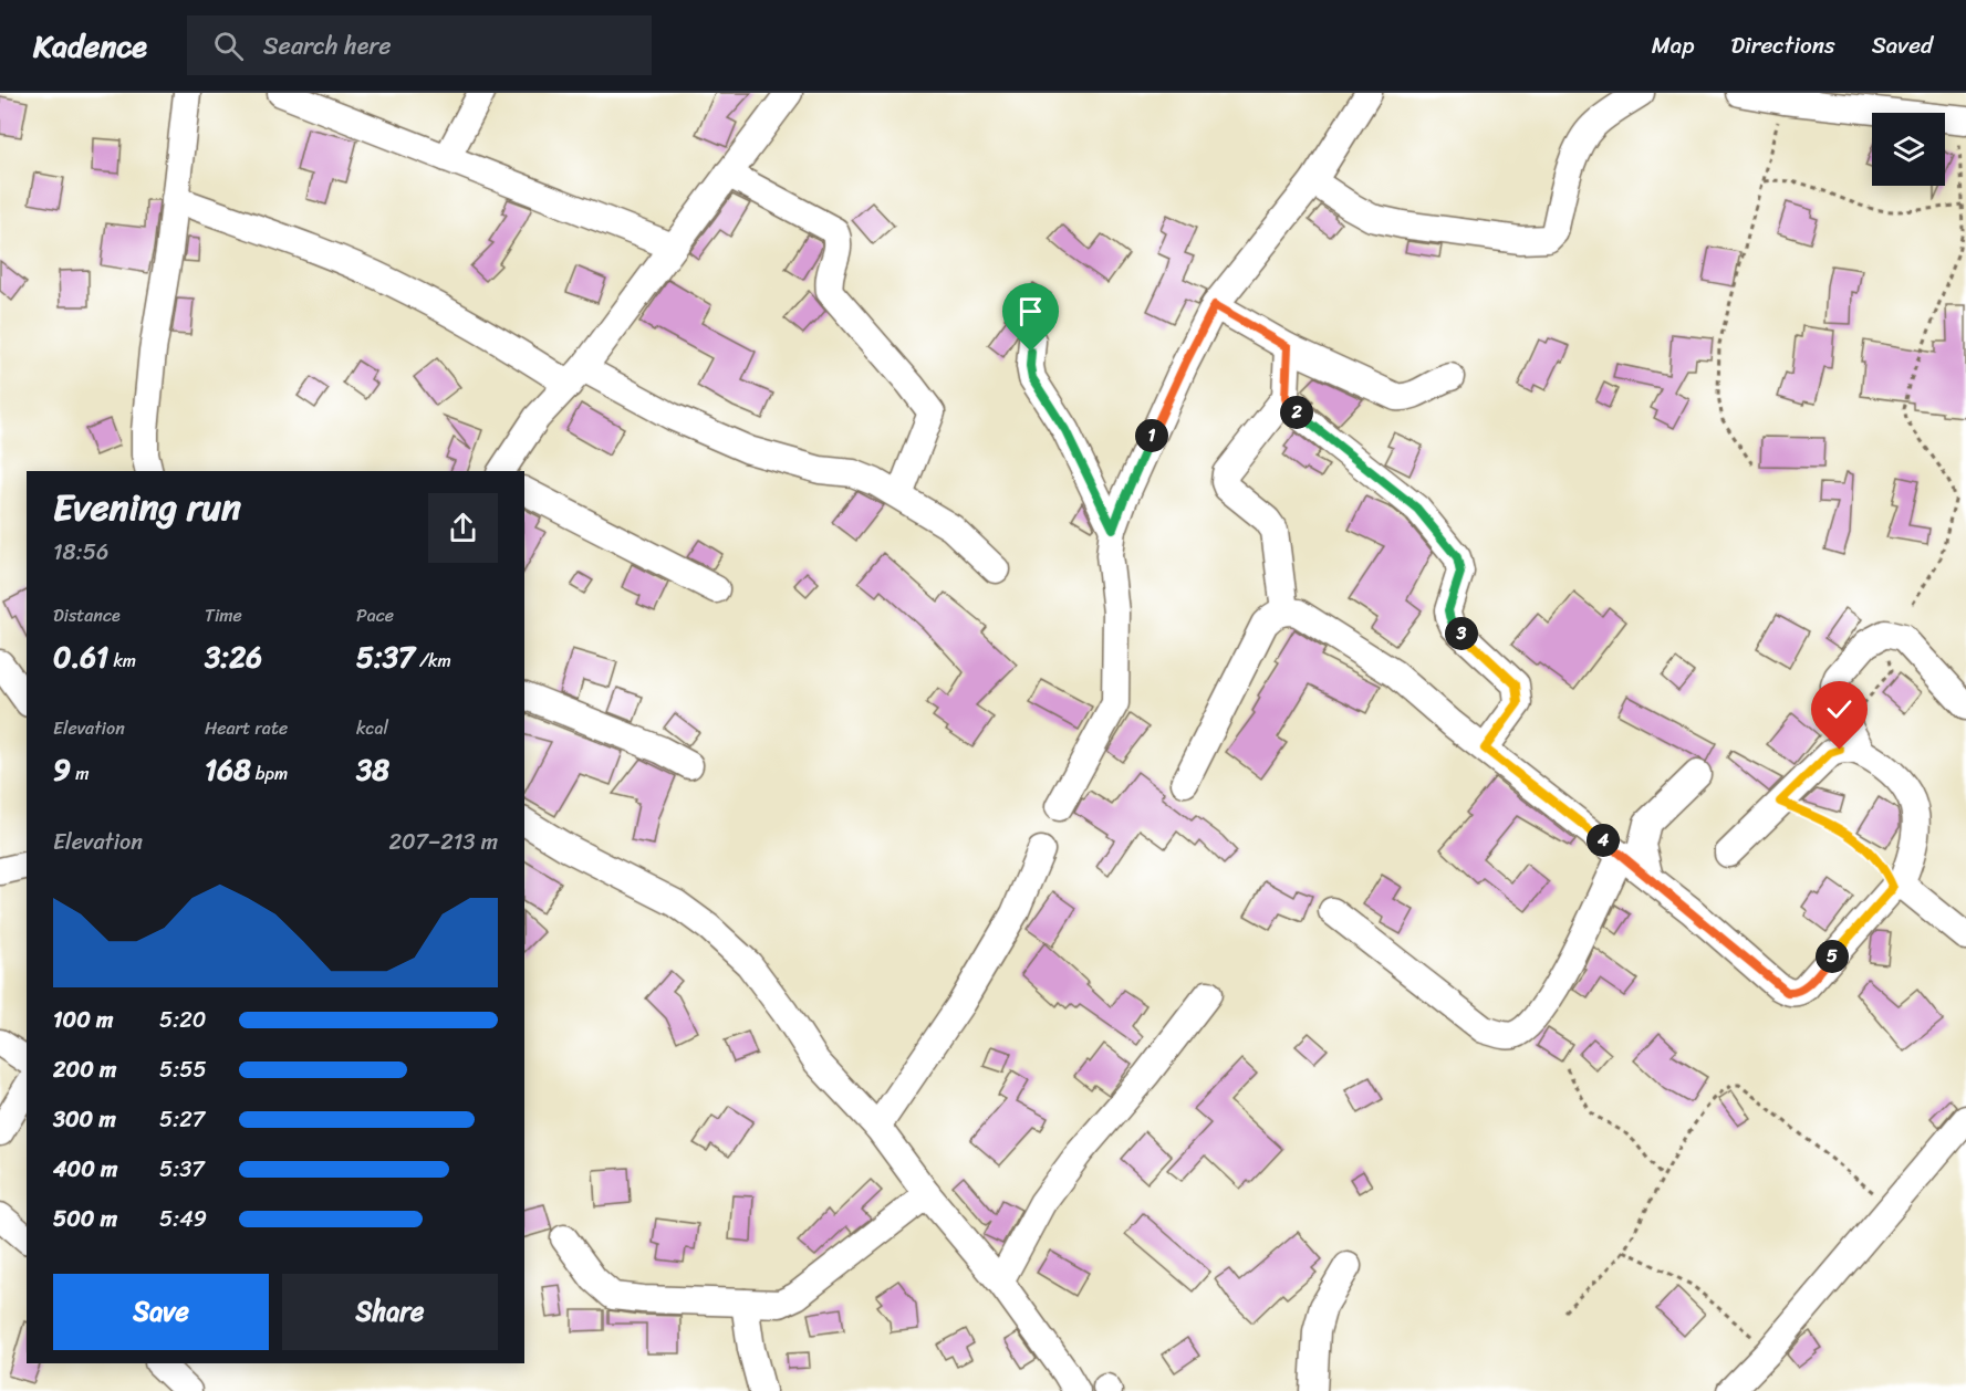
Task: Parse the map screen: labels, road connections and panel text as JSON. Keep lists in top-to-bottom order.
{
  "page": {
    "header": "Kadence",
    "search": "Search here",
    "nav": ["Map", "Directions", "Saved"],
    "pins": [
      "2",
      "1",
      "3",
      "4",
      "5"
    ],
    "heading": ["Evening run", "18:56"],
    "stats": [
      ["Distance", "0.61 km"],
      ["Time", "3:26"],
      ["Pace", "5:37 /km"],
      ["Elevation", "9 m"],
      ["Heart rate", "168 bpm"],
      ["kcal", "38"]
    ],
    "chart": ["Elevation", "207–213 m"],
    "list": [
      {
        "name": "100 m",
        "note": "5:20"
      },
      {
        "name": "200 m",
        "note": "5:55"
      },
      {
        "name": "300 m",
        "note": "5:27"
      },
      {
        "name": "400 m",
        "note": "5:37"
      },
      {
        "name": "500 m",
        "note": "5:49"
      }
    ],
    "buttons": ["Save", "Share"]
  }
}
